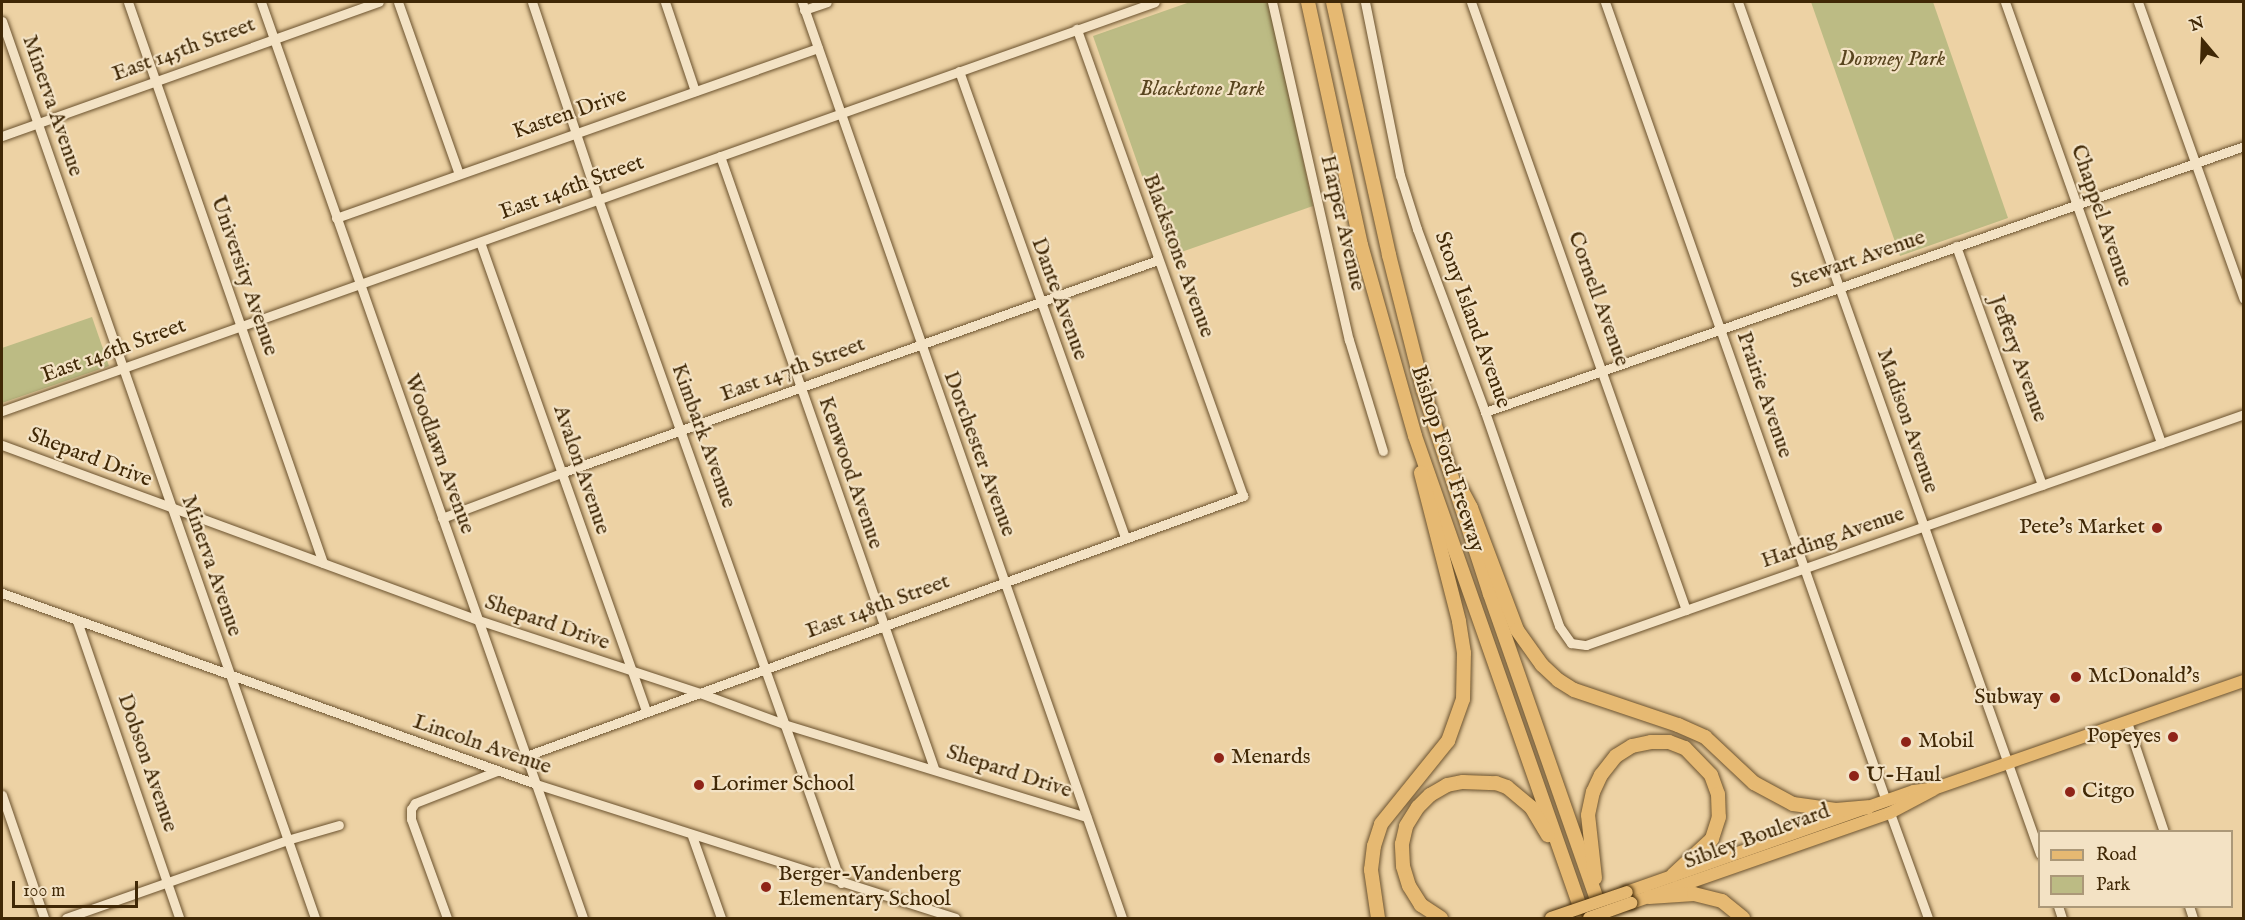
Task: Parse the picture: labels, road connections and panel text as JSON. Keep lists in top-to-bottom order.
{
  "streets": {
    "highway": ["Bishop Ford Freeway"],
    "main road": ["Sibley Boulevard"],
    "street": [
      "East 145th Street",
      "Minerva Avenue",
      "Kasten Drive",
      "East 146th Street",
      "Chappel Avenue",
      "Harper Avenue",
      "Blackstone Avenue",
      "Stewart Avenue",
      "University Avenue",
      "Dante Avenue",
      "Cornell Avenue",
      "Stony Island Avenue",
      "Jeffery Avenue",
      "East 147th Street",
      "Prairie Avenue",
      "Madison Avenue",
      "Kimbark Avenue",
      "Woodlawn Avenue",
      "Dorchester Avenue",
      "Shepard Drive",
      "Avalon Avenue",
      "Kenwood Avenue",
      "Harding Avenue",
      "East 148th Street",
      "Lincoln Avenue",
      "Dobson Avenue"
    ]
  },
  "crossings": [
    ["East 145th Street", "Minerva Avenue"],
    ["East 145th Street", "University Avenue"],
    ["East 145th Street", "Woodlawn Avenue"],
    ["Minerva Avenue", "East 146th Street"],
    ["Minerva Avenue", "Shepard Drive"],
    ["Minerva Avenue", "Lincoln Avenue"],
    ["Kasten Drive", "Kimbark Avenue"],
    ["Kasten Drive", "Woodlawn Avenue"],
    ["Kasten Drive", "Dorchester Avenue"],
    ["East 146th Street", "Blackstone Avenue"],
    ["East 146th Street", "University Avenue"],
    ["East 146th Street", "Dante Avenue"],
    ["East 146th Street", "Kimbark Avenue"],
    ["East 146th Street", "Woodlawn Avenue"],
    ["East 146th Street", "Dorchester Avenue"],
    ["East 146th Street", "Avalon Avenue"],
    ["East 146th Street", "Kenwood Avenue"],
    ["Chappel Avenue", "Stewart Avenue"],
    ["Chappel Avenue", "Harding Avenue"],
    ["Blackstone Avenue", "East 147th Street"],
    ["Blackstone Avenue", "East 148th Street"],
    ["Stewart Avenue", "Cornell Avenue"],
    ["Stewart Avenue", "Stony Island Avenue"],
    ["Stewart Avenue", "Jeffery Avenue"],
    ["Stewart Avenue", "Prairie Avenue"],
    ["Stewart Avenue", "Madison Avenue"],
    ["University Avenue", "Shepard Drive"],
    ["Dante Avenue", "East 147th Street"],
    ["Dante Avenue", "East 148th Street"],
    ["Cornell Avenue", "Harding Avenue"],
    ["Stony Island Avenue", "Harding Avenue"],
    ["Jeffery Avenue", "Harding Avenue"],
    ["East 147th Street", "Kimbark Avenue"],
    ["East 147th Street", "Woodlawn Avenue"],
    ["East 147th Street", "Dorchester Avenue"],
    ["East 147th Street", "Avalon Avenue"],
    ["East 147th Street", "Kenwood Avenue"],
    ["Prairie Avenue", "Harding Avenue"],
    ["Prairie Avenue", "Sibley Boulevard"],
    ["Madison Avenue", "Harding Avenue"],
    ["Madison Avenue", "Sibley Boulevard"],
    ["Kimbark Avenue", "Shepard Drive"],
    ["Kimbark Avenue", "East 148th Street"],
    ["Kimbark Avenue", "Lincoln Avenue"],
    ["Woodlawn Avenue", "Shepard Drive"],
    ["Woodlawn Avenue", "East 148th Street"],
    ["Woodlawn Avenue", "Lincoln Avenue"],
    ["Dorchester Avenue", "Shepard Drive"],
    ["Dorchester Avenue", "East 148th Street"],
    ["Shepard Drive", "Avalon Avenue"],
    ["Shepard Drive", "Kenwood Avenue"],
    ["Shepard Drive", "East 148th Street"],
    ["Avalon Avenue", "East 148th Street"],
    ["Kenwood Avenue", "East 148th Street"],
    ["Lincoln Avenue", "Dobson Avenue"]
  ],
  "parks": ["Downey Park", "Blackstone Park"],
  "places": [
    "Pete's Market",
    "McDonald's",
    "Subway",
    "Popeyes",
    "Mobil",
    "Menards",
    "U-Haul",
    "Lorimer School",
    "Citgo",
    "Berger-Vandenberg Elementary School"
  ],
  "legend": ["Road", "Park"],
  "scale_bar": "100 m",
  "north": "top"
}
